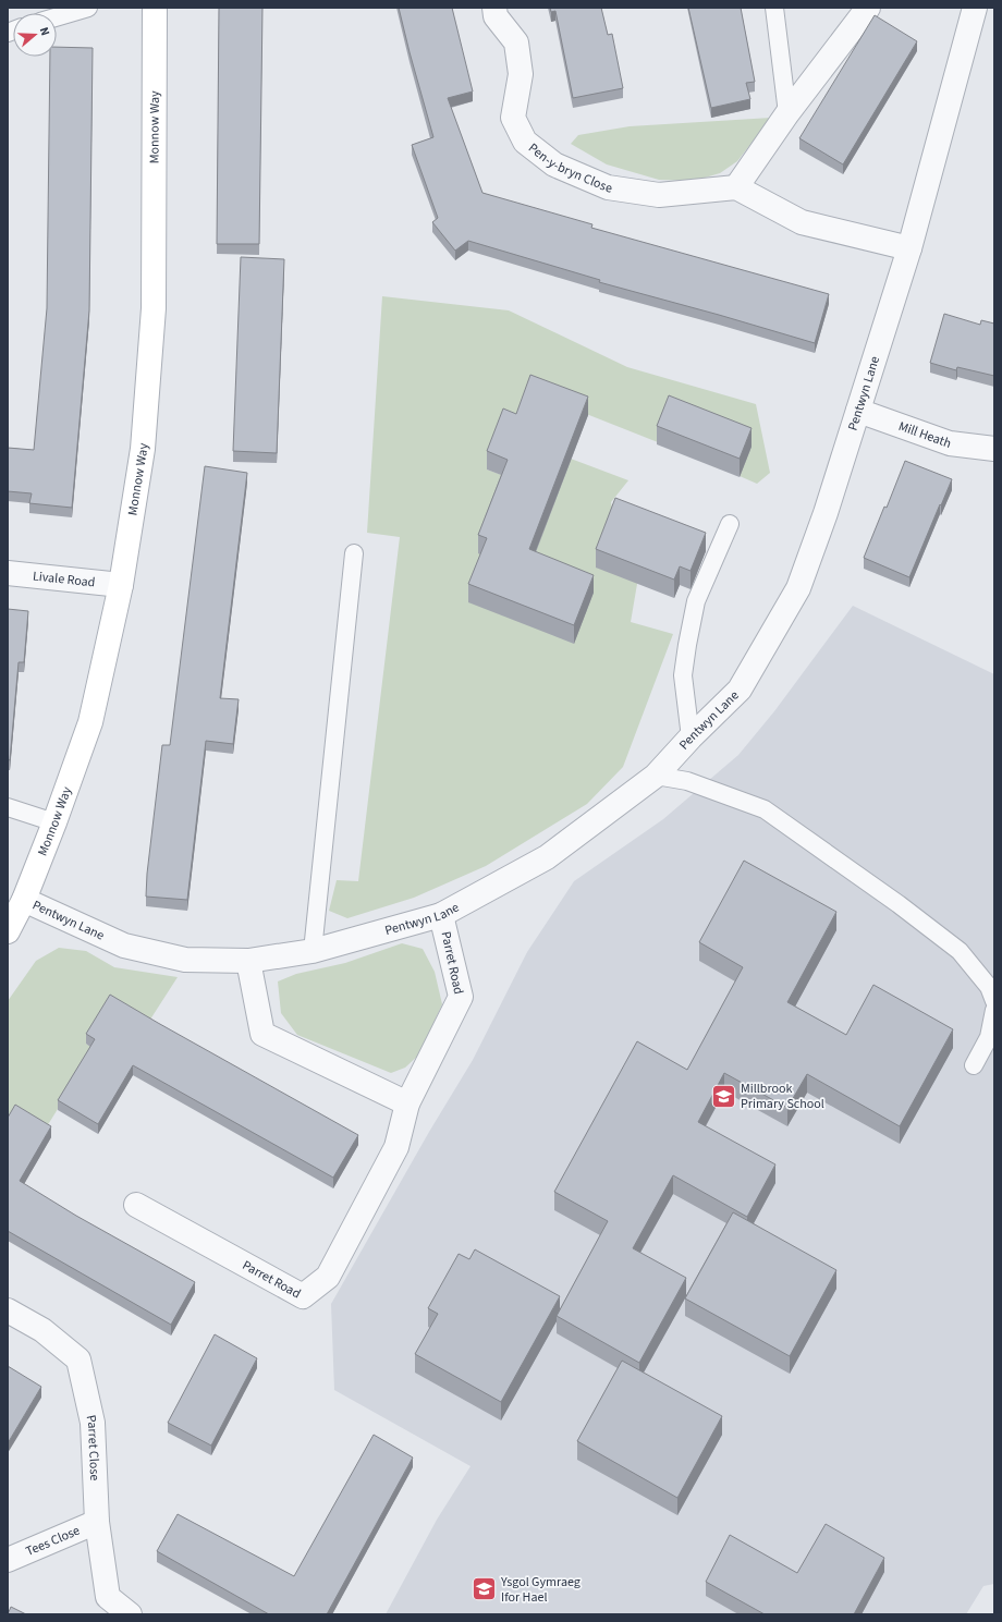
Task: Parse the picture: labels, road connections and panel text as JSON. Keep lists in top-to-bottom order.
{
  "streets": {
    "street": [
      "Monnow Way",
      "Pen-y-bryn Close",
      "Pentwyn Lane",
      "Mill Heath",
      "Livale Road",
      "Parret Road",
      "Parret Close",
      "Tees Close"
    ]
  },
  "crossings": [
    ["Monnow Way", "Pentwyn Lane"],
    ["Monnow Way", "Livale Road"],
    ["Pentwyn Lane", "Mill Heath"],
    ["Pentwyn Lane", "Parret Road"],
    ["Parret Close", "Tees Close"]
  ],
  "places": {
    "school or university": ["Millbrook Primary School", "Ysgol Gymraeg Ifor Hael"]
  },
  "north": "right"
}
